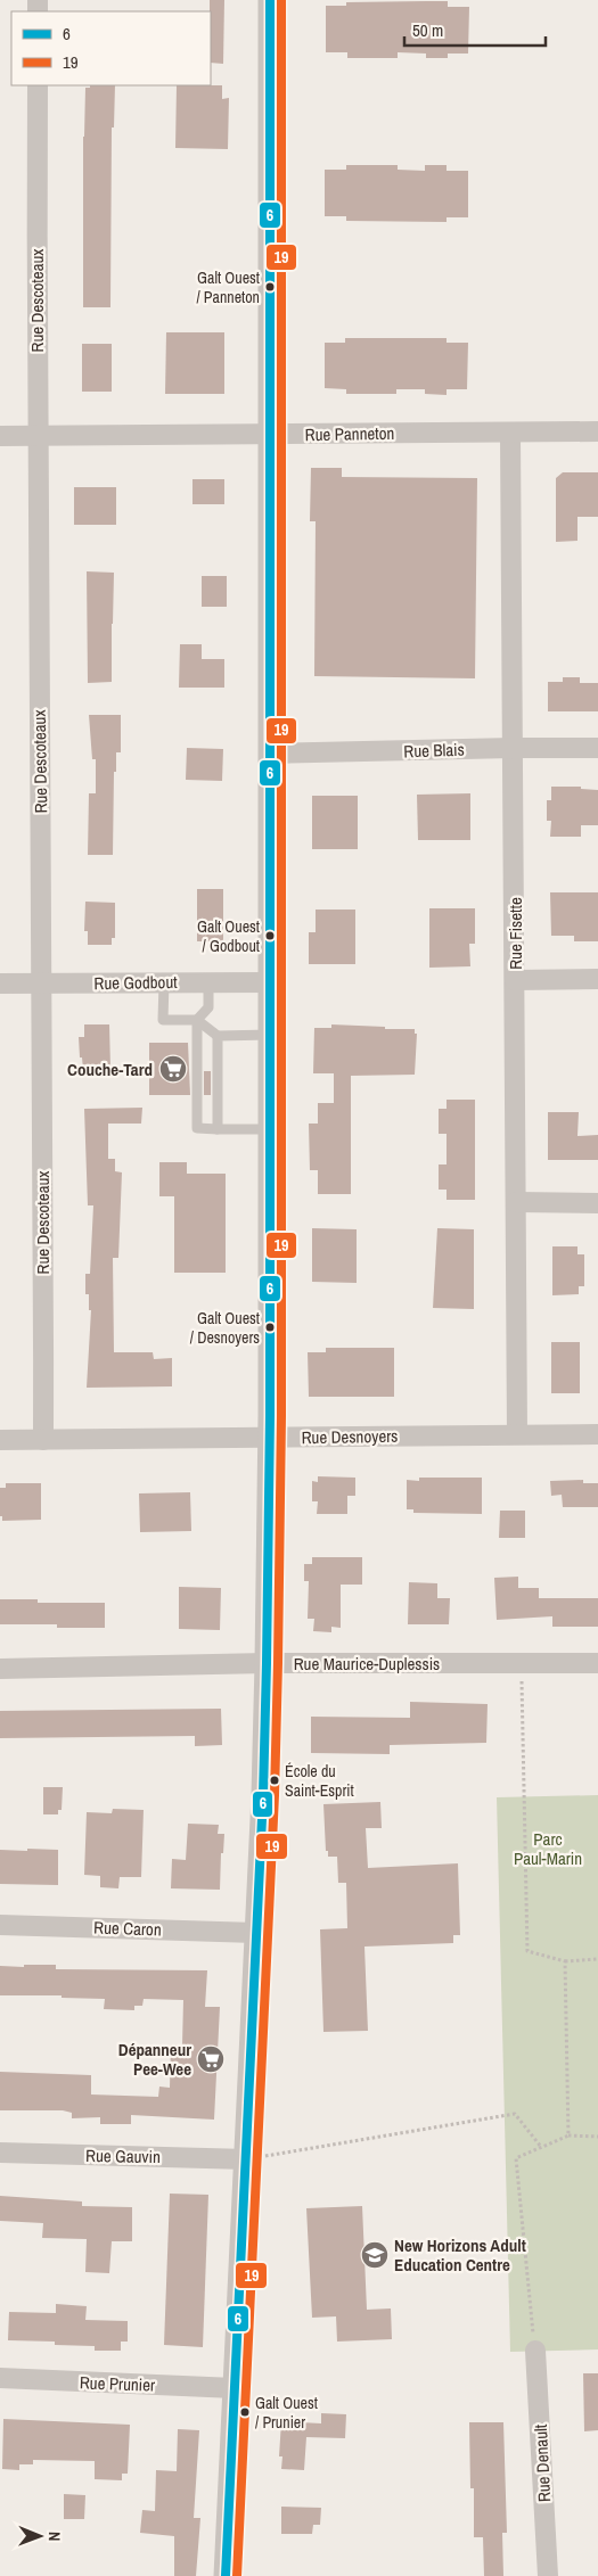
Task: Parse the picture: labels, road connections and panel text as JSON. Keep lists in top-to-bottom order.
{
  "streets": {
    "street": [
      "Rue Descoteaux",
      "Rue Panneton",
      "Rue Blais",
      "Rue Fisette",
      "Rue Godbout",
      "Rue Desnoyers",
      "Rue Maurice-Duplessis",
      "Rue Caron",
      "Rue Gauvin",
      "Rue Prunier",
      "Rue Denault"
    ]
  },
  "crossings": [
    ["Rue Descoteaux", "Rue Panneton"],
    ["Rue Descoteaux", "Rue Godbout"],
    ["Rue Descoteaux", "Rue Desnoyers"],
    ["Rue Panneton", "Rue Fisette"],
    ["Rue Blais", "Rue Fisette"],
    ["Rue Fisette", "Rue Desnoyers"]
  ],
  "parks": ["Parc Paul-Marin"],
  "places": {
    "other": [
      "Galt Ouest / Panneton",
      "Galt Ouest / Godbout",
      "Galt Ouest / Desnoyers",
      "École du Saint-Esprit",
      "Galt Ouest / Prunier"
    ],
    "supermarket": ["Couche-Tard", "Dépanneur Pee-Wee"],
    "school or university": ["New Horizons Adult Education Centre"]
  },
  "lines": ["transit line 6", "transit line 19"],
  "legend": ["6", "19"],
  "scale_bar": "50 m",
  "north": "right"
}
